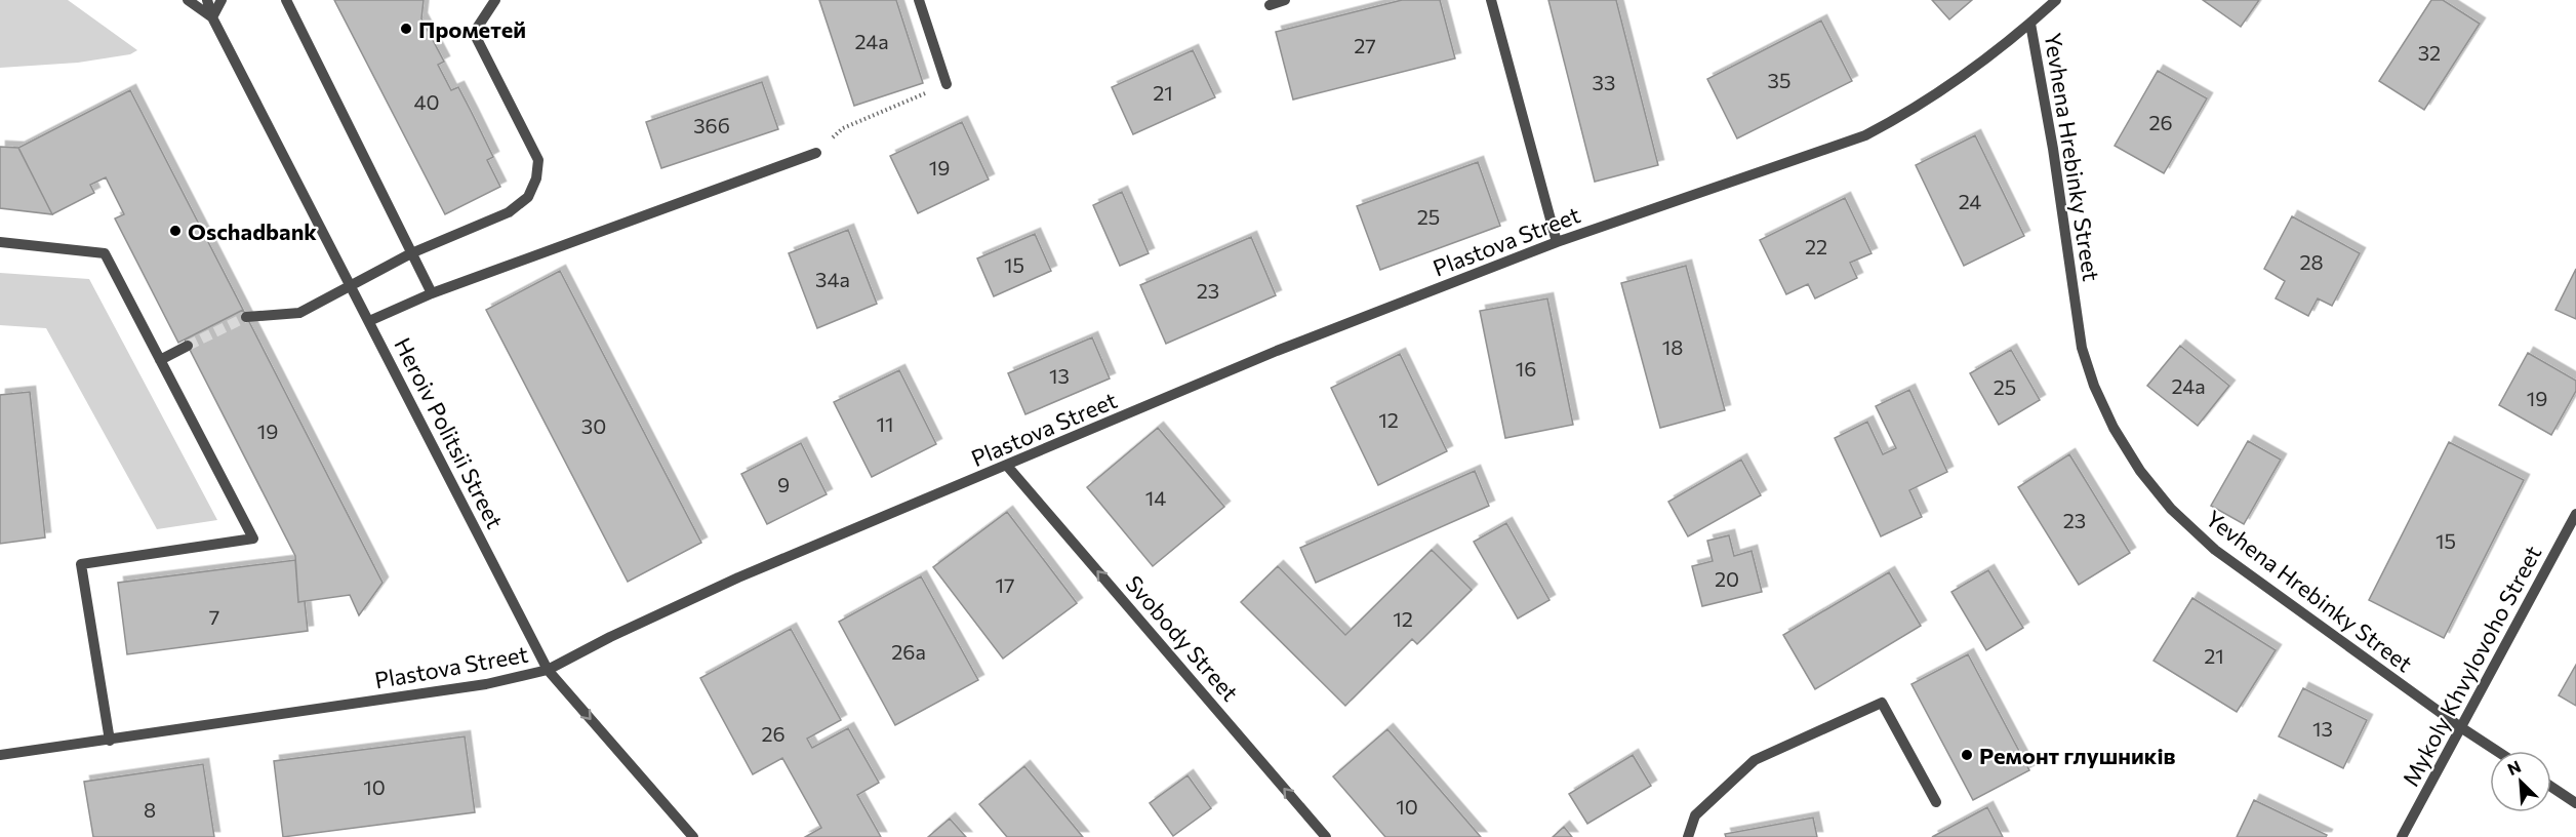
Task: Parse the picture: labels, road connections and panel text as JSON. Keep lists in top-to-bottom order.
{
  "streets": {
    "street": [
      "Yevhena Hrebinky Street",
      "Plastova Street",
      "Heroiv Politsii Street",
      "Svobody Street",
      "Mykoly Khvylovoho Street"
    ]
  },
  "crossings": [
    ["Yevhena Hrebinky Street", "Plastova Street"],
    ["Yevhena Hrebinky Street", "Mykoly Khvylovoho Street"],
    ["Plastova Street", "Heroiv Politsii Street"],
    ["Plastova Street", "Svobody Street"]
  ],
  "one_way": ["Svobody Street"],
  "places": ["Прометей", "Oschadbank", "Ремонт глушників"],
  "house_numbers": [
    "24а",
    "27",
    "32",
    "35",
    "33",
    "21",
    "40",
    "26",
    "36б",
    "19",
    "24",
    "25",
    "22",
    "28",
    "15",
    "34а",
    "23",
    "18",
    "16",
    "13",
    "24а",
    "25",
    "19",
    "12",
    "11",
    "30",
    "19",
    "9",
    "14",
    "23",
    "15",
    "20",
    "17",
    "7",
    "12",
    "26а",
    "21",
    "13",
    "26",
    "10",
    "10",
    "8"
  ],
  "north": "top left"
}
